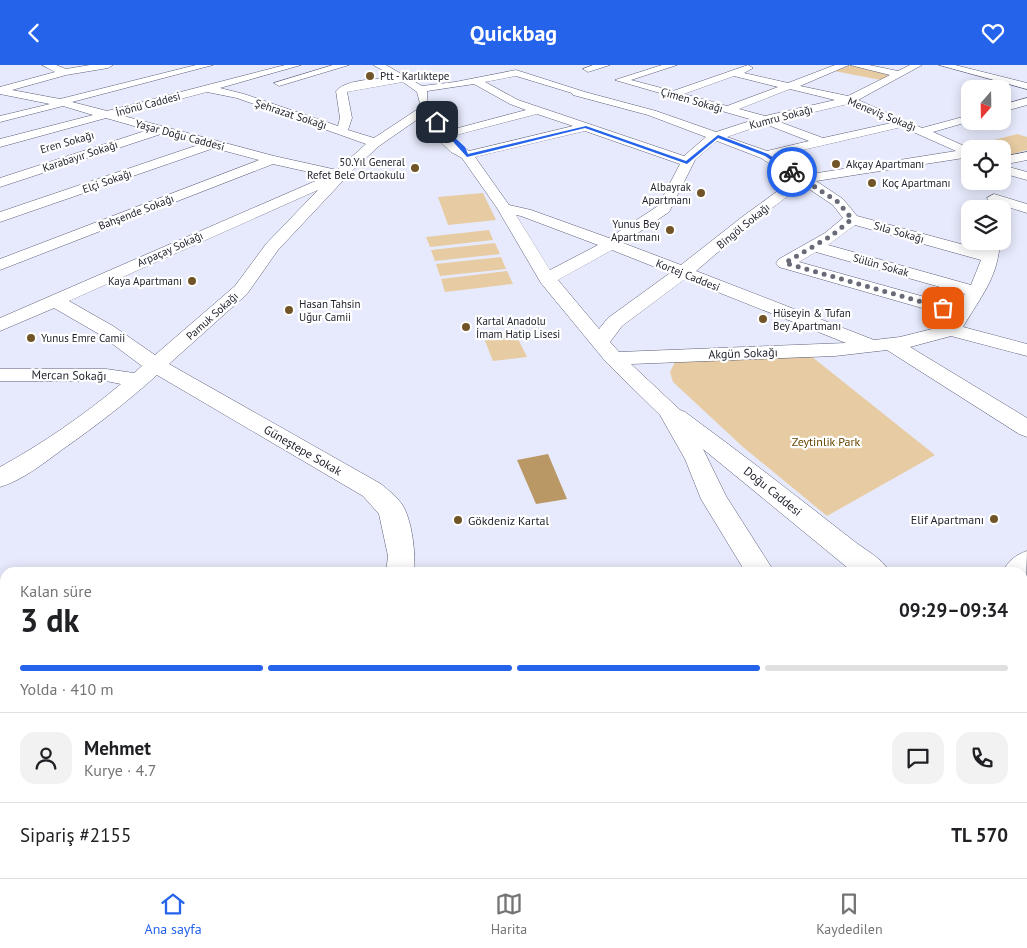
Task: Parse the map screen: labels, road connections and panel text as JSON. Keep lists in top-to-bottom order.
{
  "streets": {
    "street": [
      "Çimen Sokağı",
      "İnönü Caddesi",
      "Şehrazat Sokağı",
      "Meneviş Sokağı",
      "Kumru Sokağı",
      "Yaşar Doğu Caddesi",
      "Karabayır Sokağı",
      "Elçi Sokağı",
      "Bahşende Sokağı",
      "Bingöl Sokağı",
      "Sıla Sokağı",
      "Arpaçay Sokağı",
      "Sülün Sokak",
      "Kortej Caddesi",
      "Pamuk Sokağı",
      "Akgün Sokağı",
      "Mercan Sokağı",
      "Güneştepe Sokak",
      "Doğu Caddesi"
    ]
  },
  "crossings": [
    ["Çimen Sokağı", "Kumru Sokağı"],
    ["İnönü Caddesi", "Şehrazat Sokağı"],
    ["İnönü Caddesi", "Yaşar Doğu Caddesi"],
    ["Şehrazat Sokağı", "Pamuk Sokağı"],
    ["Meneviş Sokağı", "Kumru Sokağı"],
    ["Kumru Sokağı", "Kortej Caddesi"],
    ["Yaşar Doğu Caddesi", "Karabayır Sokağı"],
    ["Yaşar Doğu Caddesi", "Elçi Sokağı"],
    ["Yaşar Doğu Caddesi", "Bahşende Sokağı"],
    ["Yaşar Doğu Caddesi", "Arpaçay Sokağı"],
    ["Yaşar Doğu Caddesi", "Pamuk Sokağı"],
    ["Bingöl Sokağı", "Kortej Caddesi"],
    ["Arpaçay Sokağı", "Pamuk Sokağı"],
    ["Arpaçay Sokağı", "Güneştepe Sokak"],
    ["Kortej Caddesi", "Akgün Sokağı"],
    ["Pamuk Sokağı", "Mercan Sokağı"],
    ["Pamuk Sokağı", "Güneştepe Sokak"],
    ["Mercan Sokağı", "Güneştepe Sokak"]
  ],
  "parks": ["Zeytinlik Park"],
  "places": [
    "Ptt - Karlıktepe",
    "Akçay Apartmanı",
    "50.Yıl General Refet Bele Ortaokulu",
    "Koç Apartmanı",
    "Albayrak Apartmanı",
    "Yunus Bey Apartmanı",
    "Kaya Apartmanı",
    "Hasan Tahsin Uğur Camii",
    "Hüseyin & Tufan Bey Apartmanı",
    "Kartal Anadolu İmam Hatip Lisesi",
    "Yunus Emre Camii",
    "Elif Apartmanı",
    "Gökdeniz Kartal"
  ],
  "north": "bottom",
  "page": {
    "header": "Quickbag",
    "heading": ["3 dk", "Kalan süre", "09:29–09:34"],
    "panel": [
      "Mehmet",
      "Kurye · 4.7",
      "Sipariş #2155",
      "TL 570"
    ],
    "bar": "Yolda · 410 m",
    "tabs": ["Ana sayfa", "Harita", "Kaydedilen"]
  }
}
